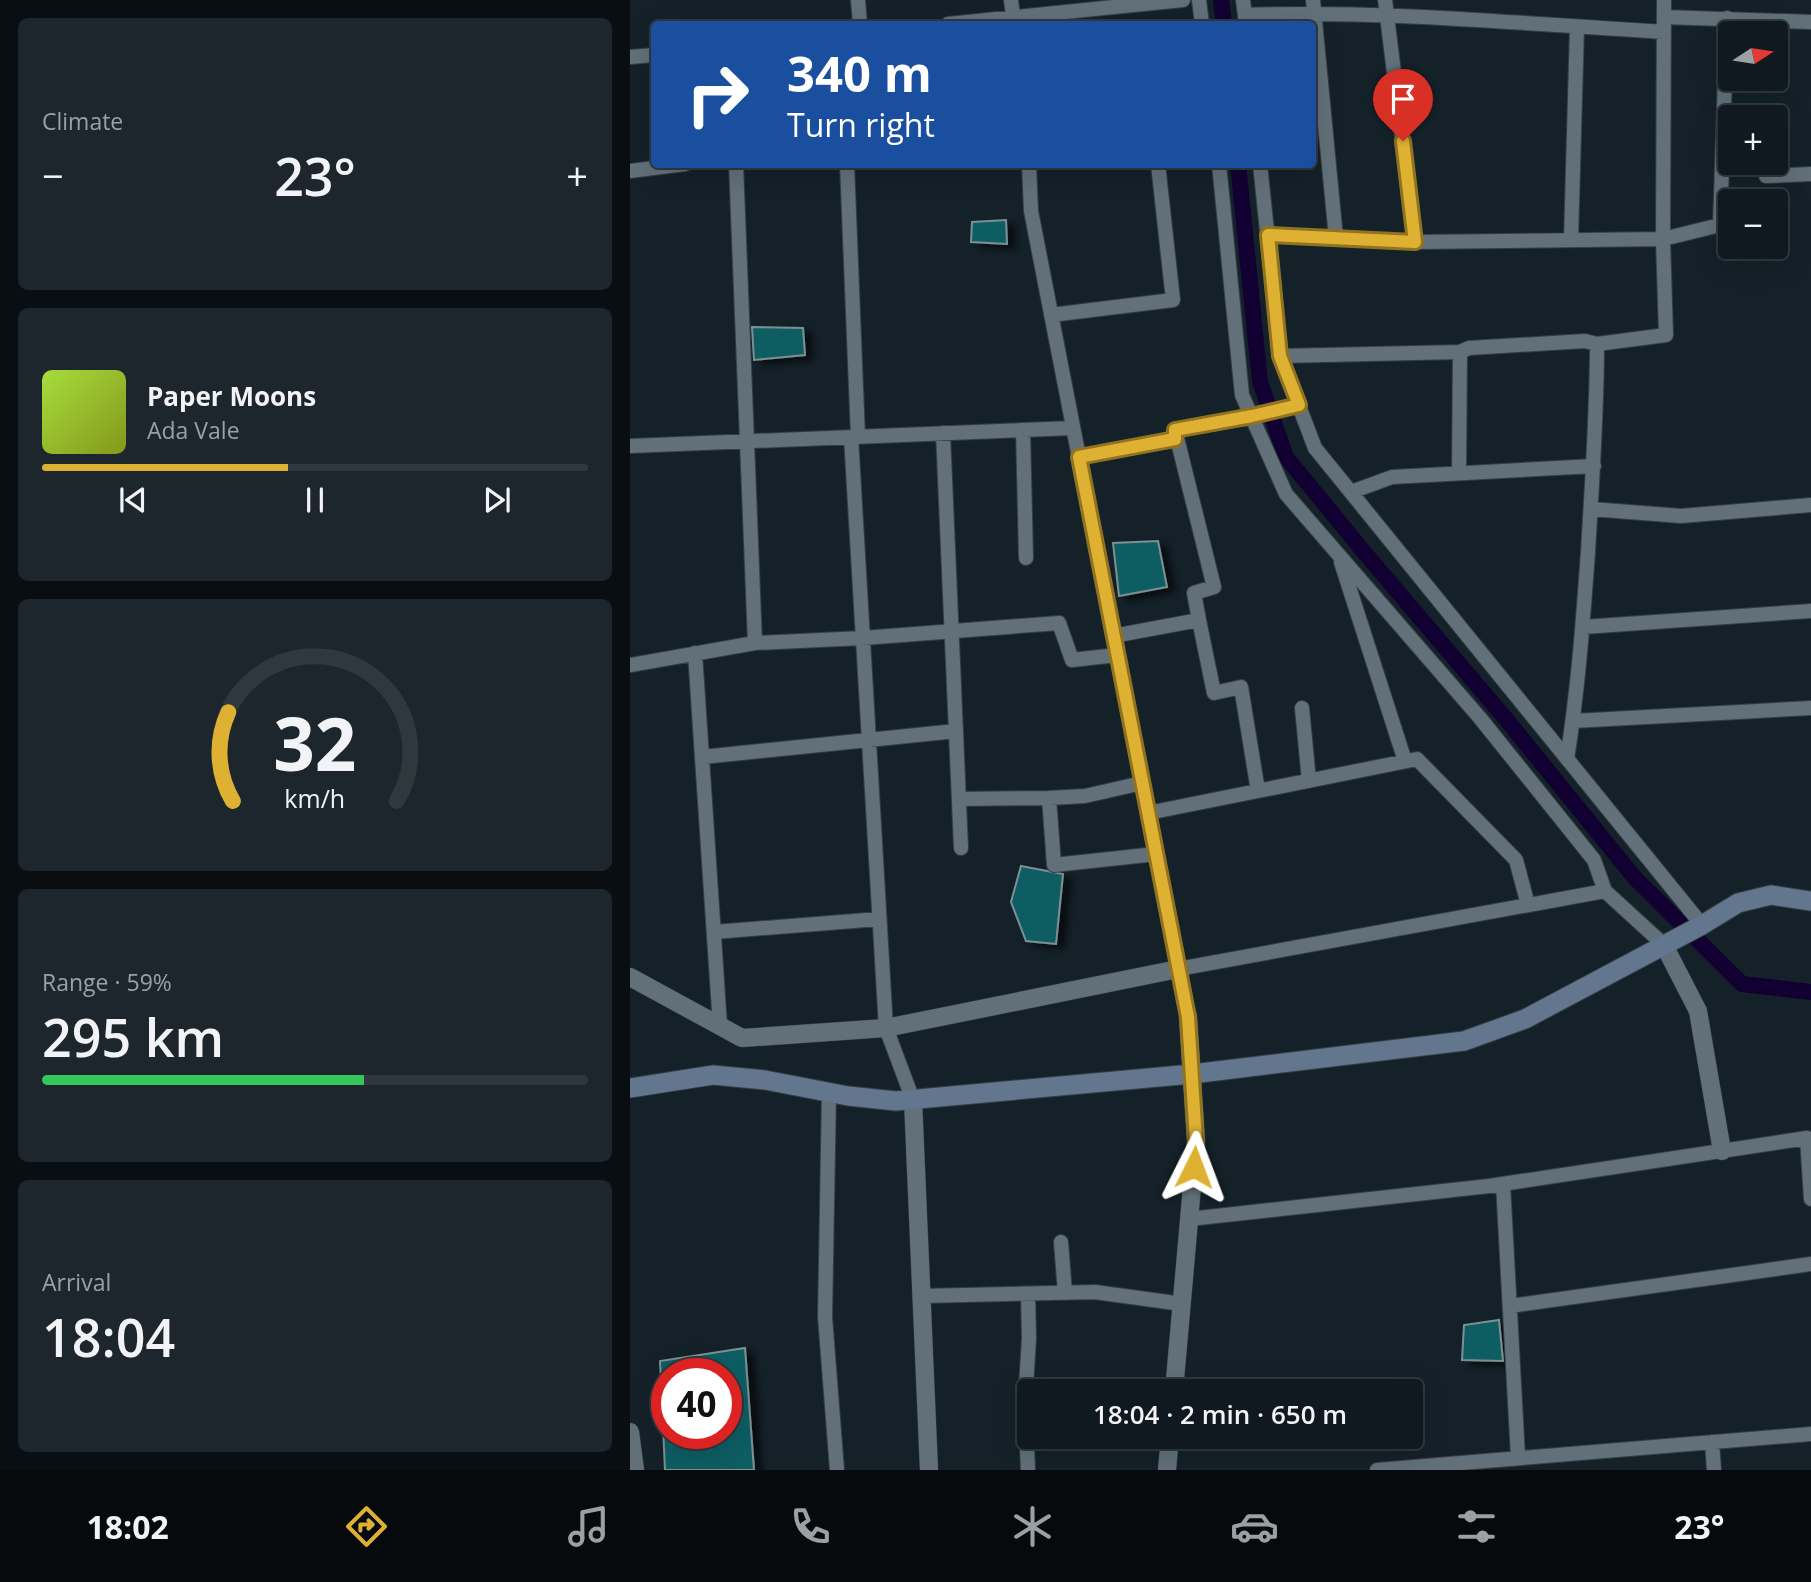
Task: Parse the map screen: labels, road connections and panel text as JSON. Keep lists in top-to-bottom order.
{
  "north": "right",
  "page": {
    "tile": [
      "Climate",
      ["Range · 59%", "295 km"],
      ["Arrival", "18:04"]
    ],
    "map_buttons": ["+", "−"],
    "turn": ["340 m", "Turn right"],
    "heat": ["−", "23°", "+"],
    "song": ["Paper Moons", "Ada Vale"],
    "limit": "40",
    "trip": "18:04 · 2 min · 650 m",
    "tabs": ["18:02", "23°"],
    "gauge": ["32", "km/h"]
  }
}
